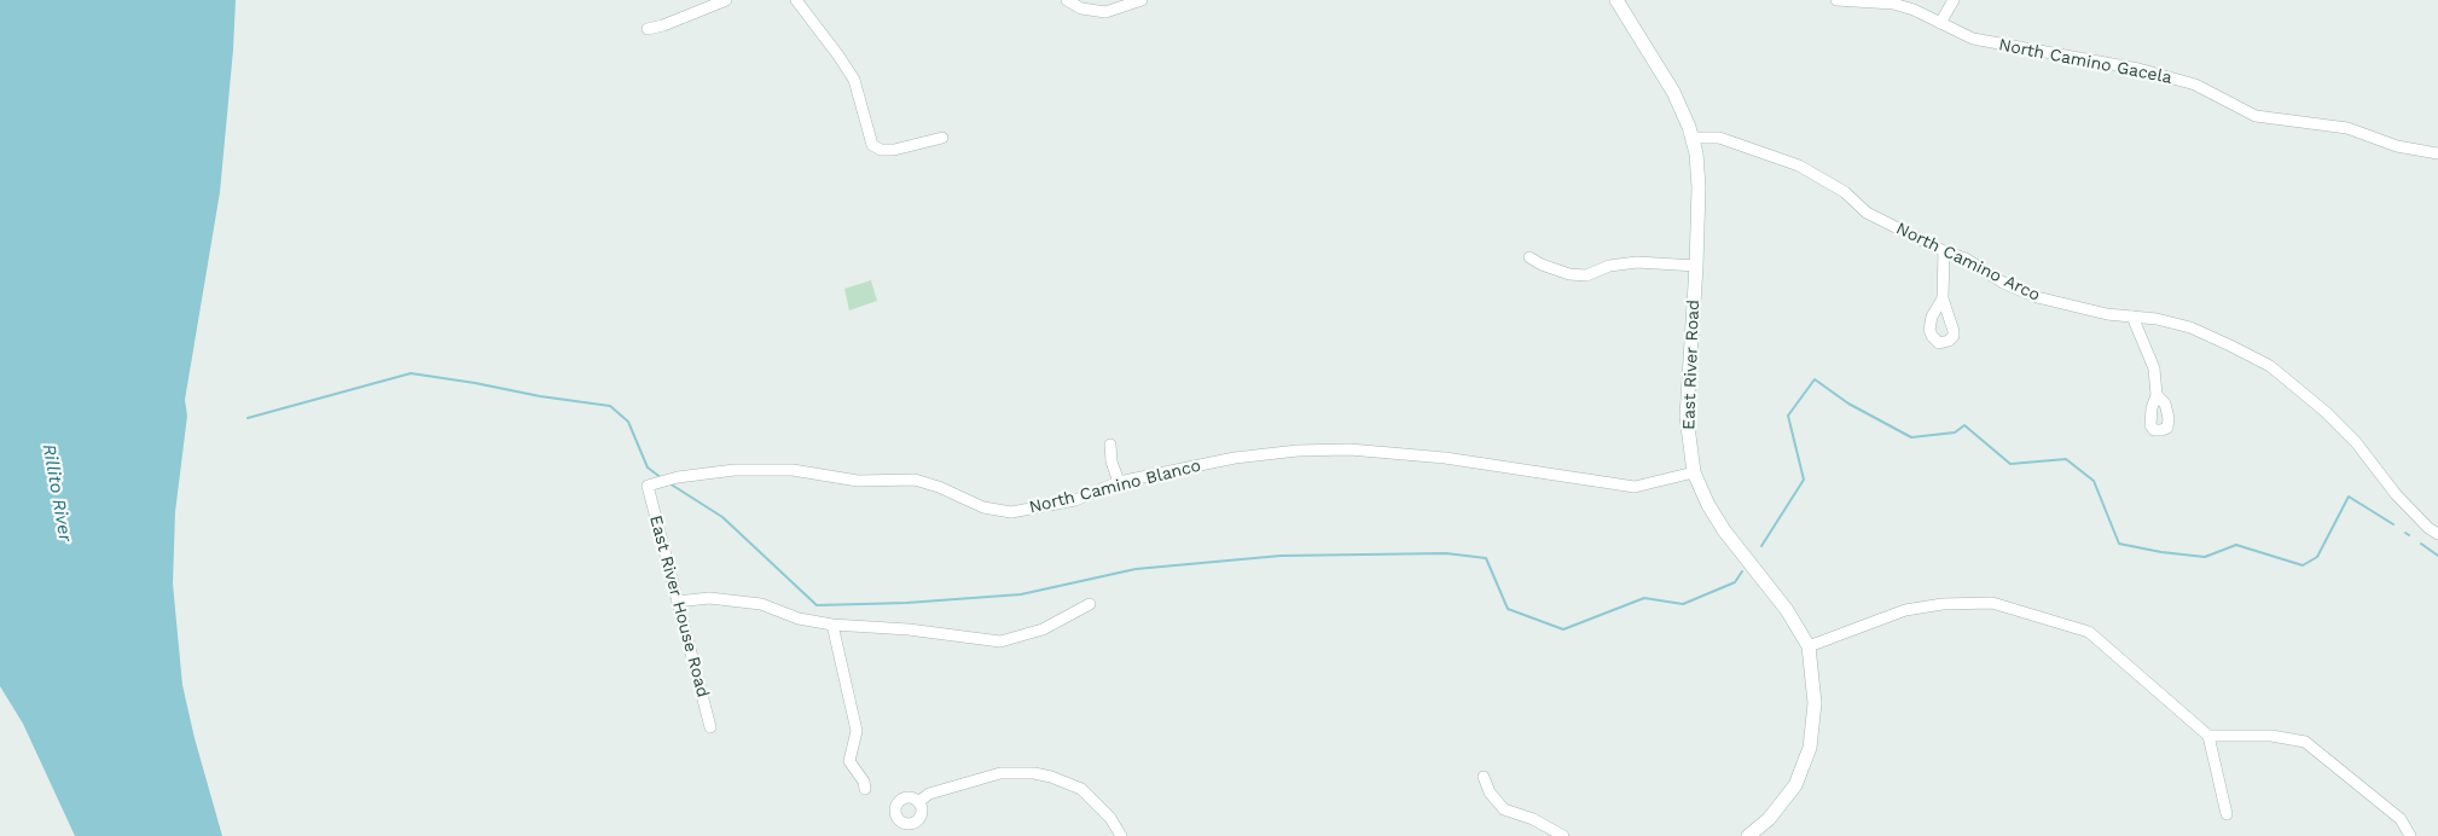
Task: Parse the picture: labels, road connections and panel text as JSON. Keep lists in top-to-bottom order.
{
  "streets": {
    "street": [
      "North Camino Gacela",
      "North Camino Arco",
      "East River Road",
      "North Camino Blanco",
      "East River House Road"
    ]
  },
  "crossings": [
    ["North Camino Arco", "East River Road"],
    ["East River Road", "North Camino Blanco"],
    ["North Camino Blanco", "East River House Road"]
  ],
  "water": ["Rillito River"]
}
